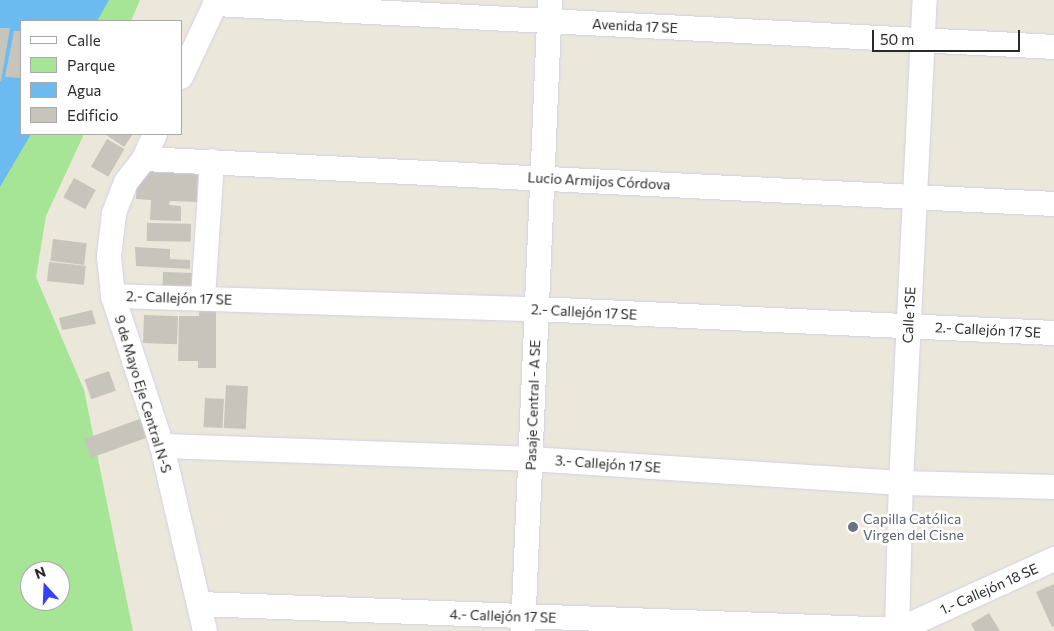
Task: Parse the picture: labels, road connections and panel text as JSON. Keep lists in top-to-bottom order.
{
  "streets": {
    "street": [
      "Avenida 17 SE",
      "Lucio Armijos Córdova",
      "2.- Callejón 17 SE",
      "Calle 1SE",
      "9 de Mayo Eje Central N-S",
      "Pasaje Central - A SE",
      "3.- Callejón 17 SE",
      "1.- Callejón 18 SE",
      "4.- Callejón 17 SE"
    ]
  },
  "crossings": [
    ["Avenida 17 SE", "Calle 1SE"],
    ["Avenida 17 SE", "Pasaje Central - A SE"],
    ["Lucio Armijos Córdova", "Calle 1SE"],
    ["Lucio Armijos Córdova", "9 de Mayo Eje Central N-S"],
    ["Lucio Armijos Córdova", "Pasaje Central - A SE"],
    ["2.- Callejón 17 SE", "Calle 1SE"],
    ["2.- Callejón 17 SE", "9 de Mayo Eje Central N-S"],
    ["2.- Callejón 17 SE", "Pasaje Central - A SE"],
    ["Calle 1SE", "3.- Callejón 17 SE"],
    ["Calle 1SE", "1.- Callejón 18 SE"],
    ["Calle 1SE", "4.- Callejón 17 SE"],
    ["9 de Mayo Eje Central N-S", "3.- Callejón 17 SE"],
    ["9 de Mayo Eje Central N-S", "4.- Callejón 17 SE"],
    ["Pasaje Central - A SE", "3.- Callejón 17 SE"],
    ["Pasaje Central - A SE", "4.- Callejón 17 SE"],
    ["1.- Callejón 18 SE", "4.- Callejón 17 SE"]
  ],
  "places": ["Capilla Católica Virgen del Cisne"],
  "legend": [
    "Calle",
    "Parque",
    "Agua",
    "Edificio"
  ],
  "scale_bar": "50 m",
  "north": "top"
}
